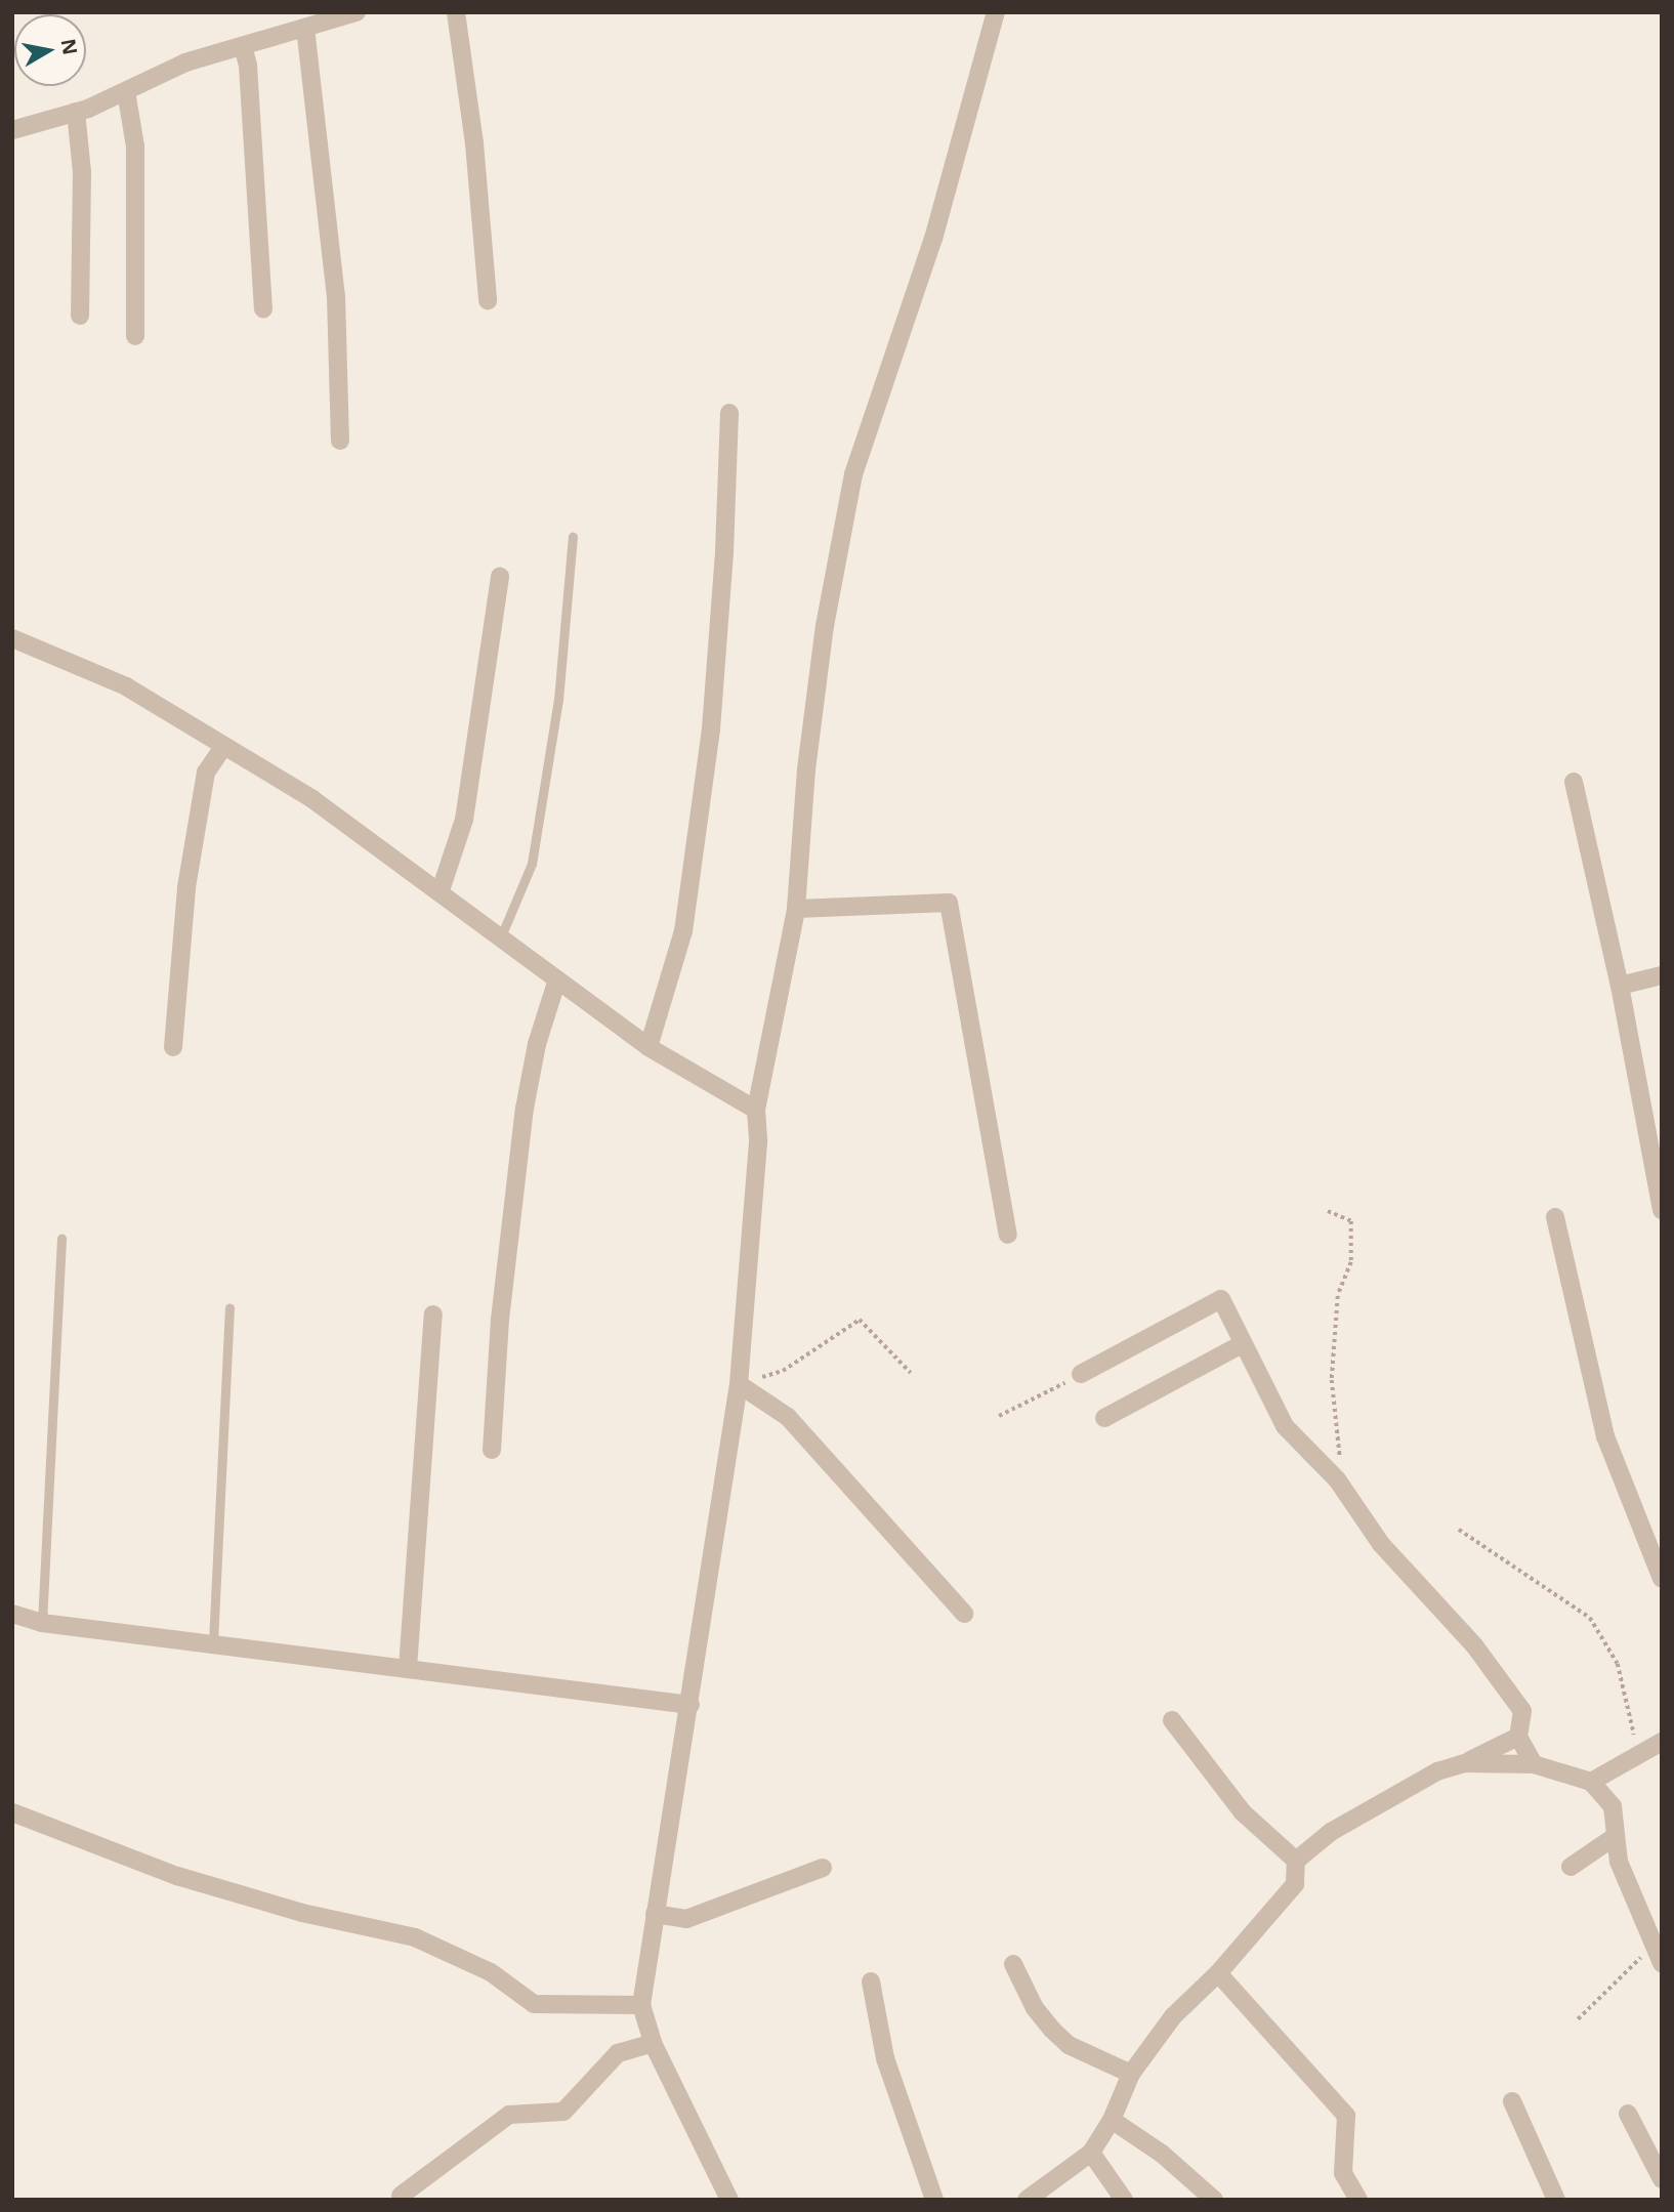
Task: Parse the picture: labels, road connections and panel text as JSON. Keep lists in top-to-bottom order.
{
  "north": "right"
}
